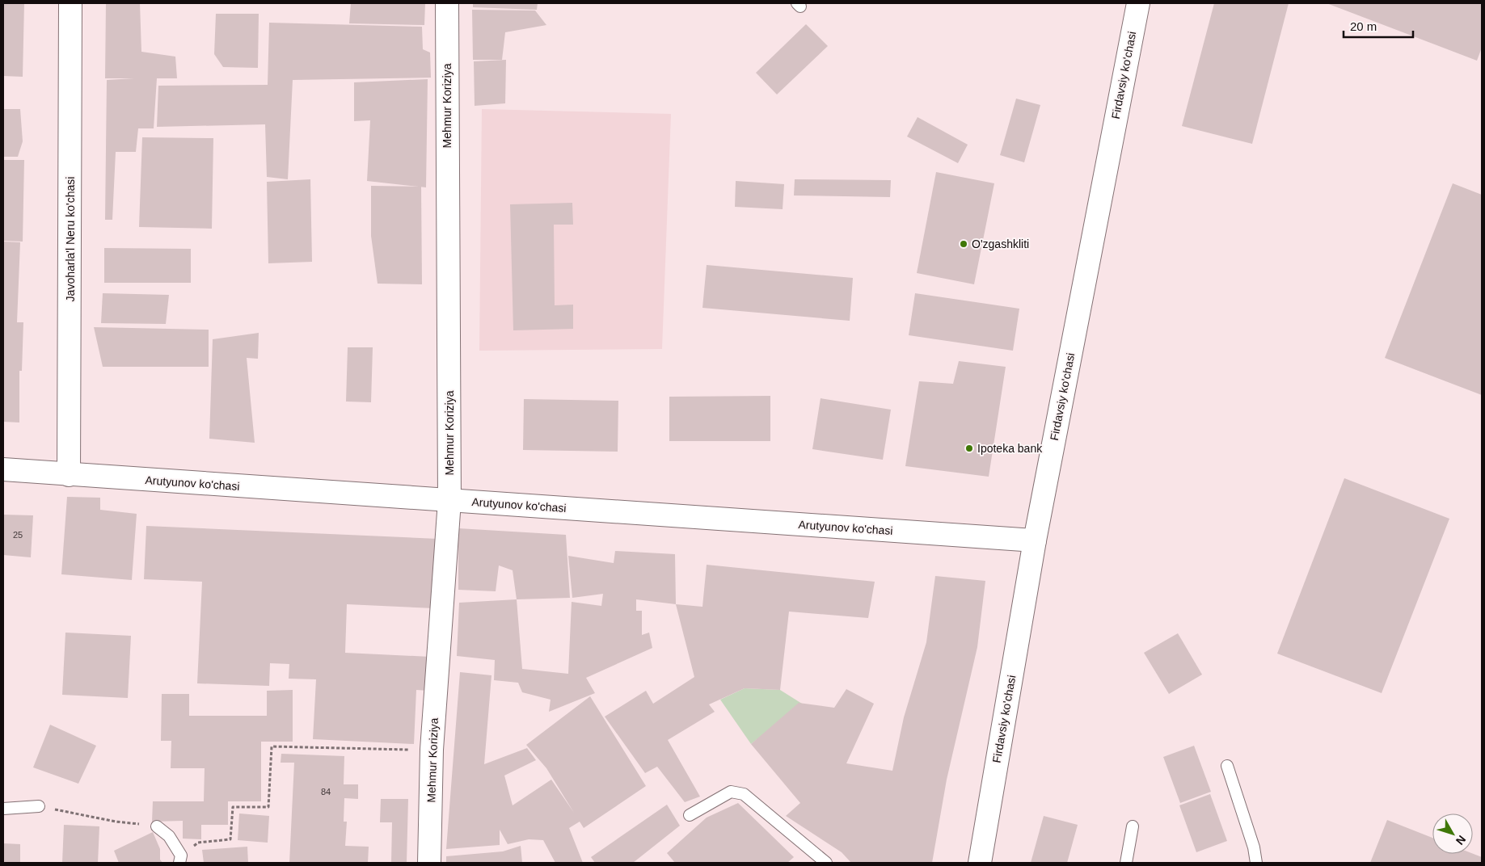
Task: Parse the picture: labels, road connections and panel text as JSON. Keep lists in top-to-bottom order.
{
  "streets": {
    "street": [
      "Firdavsiy ko'chasi",
      "Mehmur Koriziya",
      "Javoharla'l Neru ko'chasi",
      "Arutyunov ko'chasi"
    ]
  },
  "crossings": [
    ["Firdavsiy ko'chasi", "Arutyunov ko'chasi"],
    ["Mehmur Koriziya", "Arutyunov ko'chasi"],
    ["Javoharla'l Neru ko'chasi", "Arutyunov ko'chasi"]
  ],
  "places": ["O'zgashkliti", "Ipoteka bank"],
  "house_numbers": ["25", "84"],
  "scale_bar": "20 m",
  "north": "bottom right"
}
